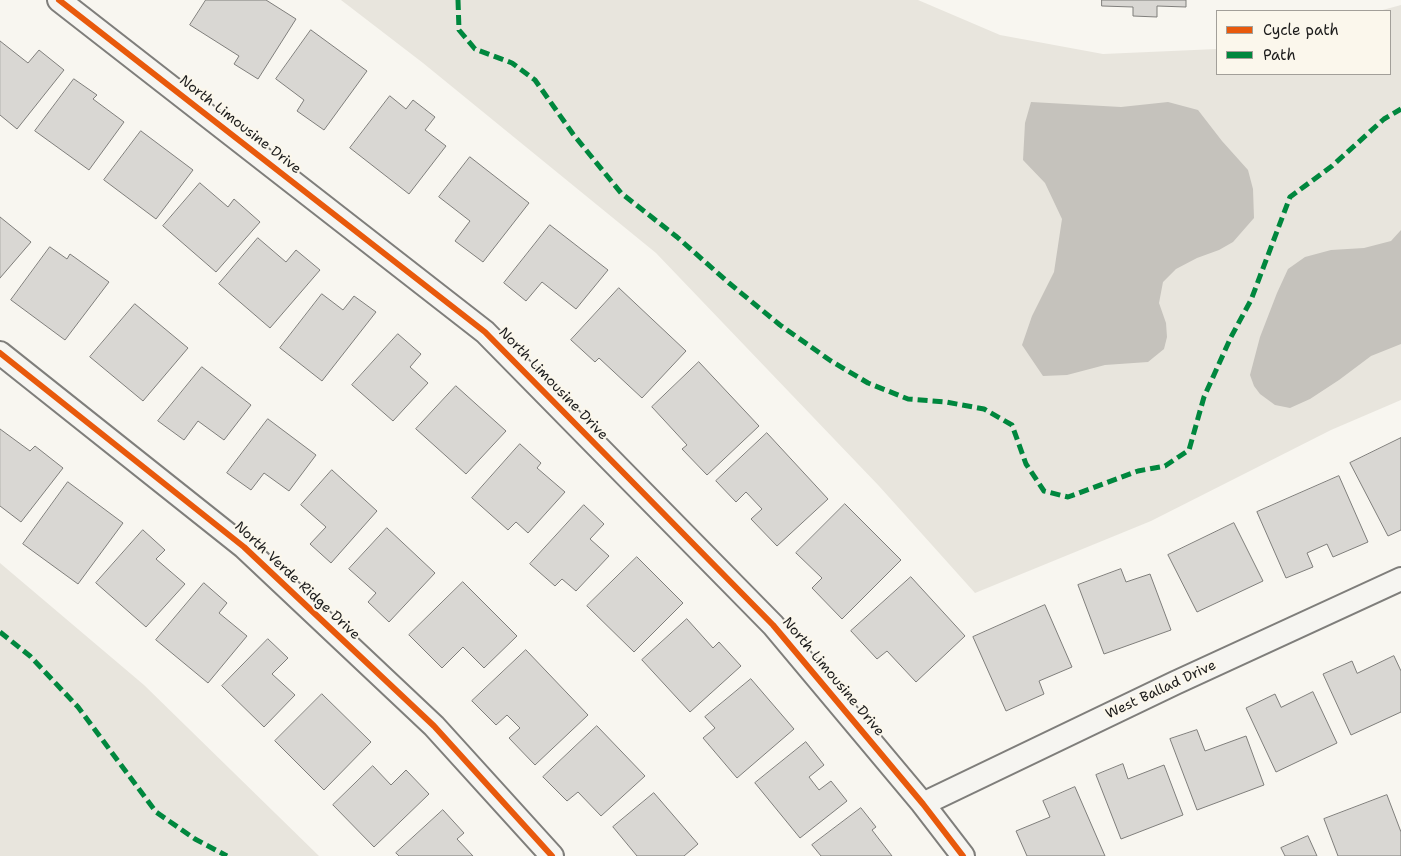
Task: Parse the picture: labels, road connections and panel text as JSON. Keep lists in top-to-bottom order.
{
  "streets": {
    "street": ["North Limousine Drive", "North Verde Ridge Drive", "West Ballad Drive"]
  },
  "crossings": [
    ["North Limousine Drive", "West Ballad Drive"]
  ],
  "legend": ["Cycle path", "Path"]
}
